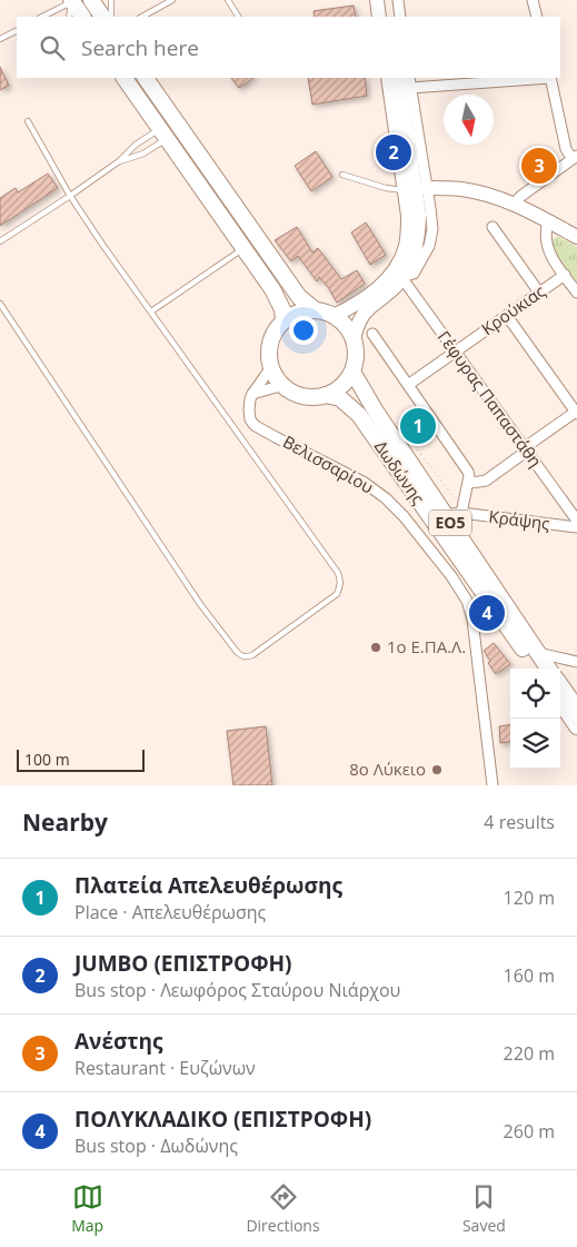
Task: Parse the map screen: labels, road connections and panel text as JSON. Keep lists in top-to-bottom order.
{
  "streets": {
    "main road": ["Δωδώνης", "ΕΟ5"],
    "street": [
      "Κρούκιας",
      "Γέφυρας Παπαστάθη",
      "Βελισσαρίου",
      "Κράψης"
    ]
  },
  "crossings": [
    ["Κρούκιας", "Γέφυρας Παπαστάθη"],
    ["Δωδώνης", "Κράψης"]
  ],
  "places": ["1ο Ε.ΠΑ.Λ.", "8ο Λύκειο"],
  "scale_bar": "100 m",
  "north": "bottom",
  "page": {
    "search": "Search here",
    "pins": [
      "2",
      "3",
      "1",
      "4"
    ],
    "scale": "100 m",
    "heading": ["Nearby", "4 results"],
    "list": [
      {
        "mark": "1",
        "name": "Πλατεία Απελευθέρωσης",
        "note": "Place · Απελευθέρωσης",
        "value": "120 m"
      },
      {
        "mark": "2",
        "name": "JUMBO (ΕΠΙΣΤΡΟΦΗ)",
        "note": "Bus stop · Λεωφόρος Σταύρου Νιάρχου",
        "value": "160 m"
      },
      {
        "mark": "3",
        "name": "Ανέστης",
        "note": "Restaurant · Ευζώνων",
        "value": "220 m"
      },
      {
        "mark": "4",
        "name": "ΠΟΛΥΚΛΑΔΙΚΟ (ΕΠΙΣΤΡΟΦΗ)",
        "note": "Bus stop · Δωδώνης",
        "value": "260 m"
      }
    ],
    "nav": ["Map", "Directions", "Saved"]
  }
}
